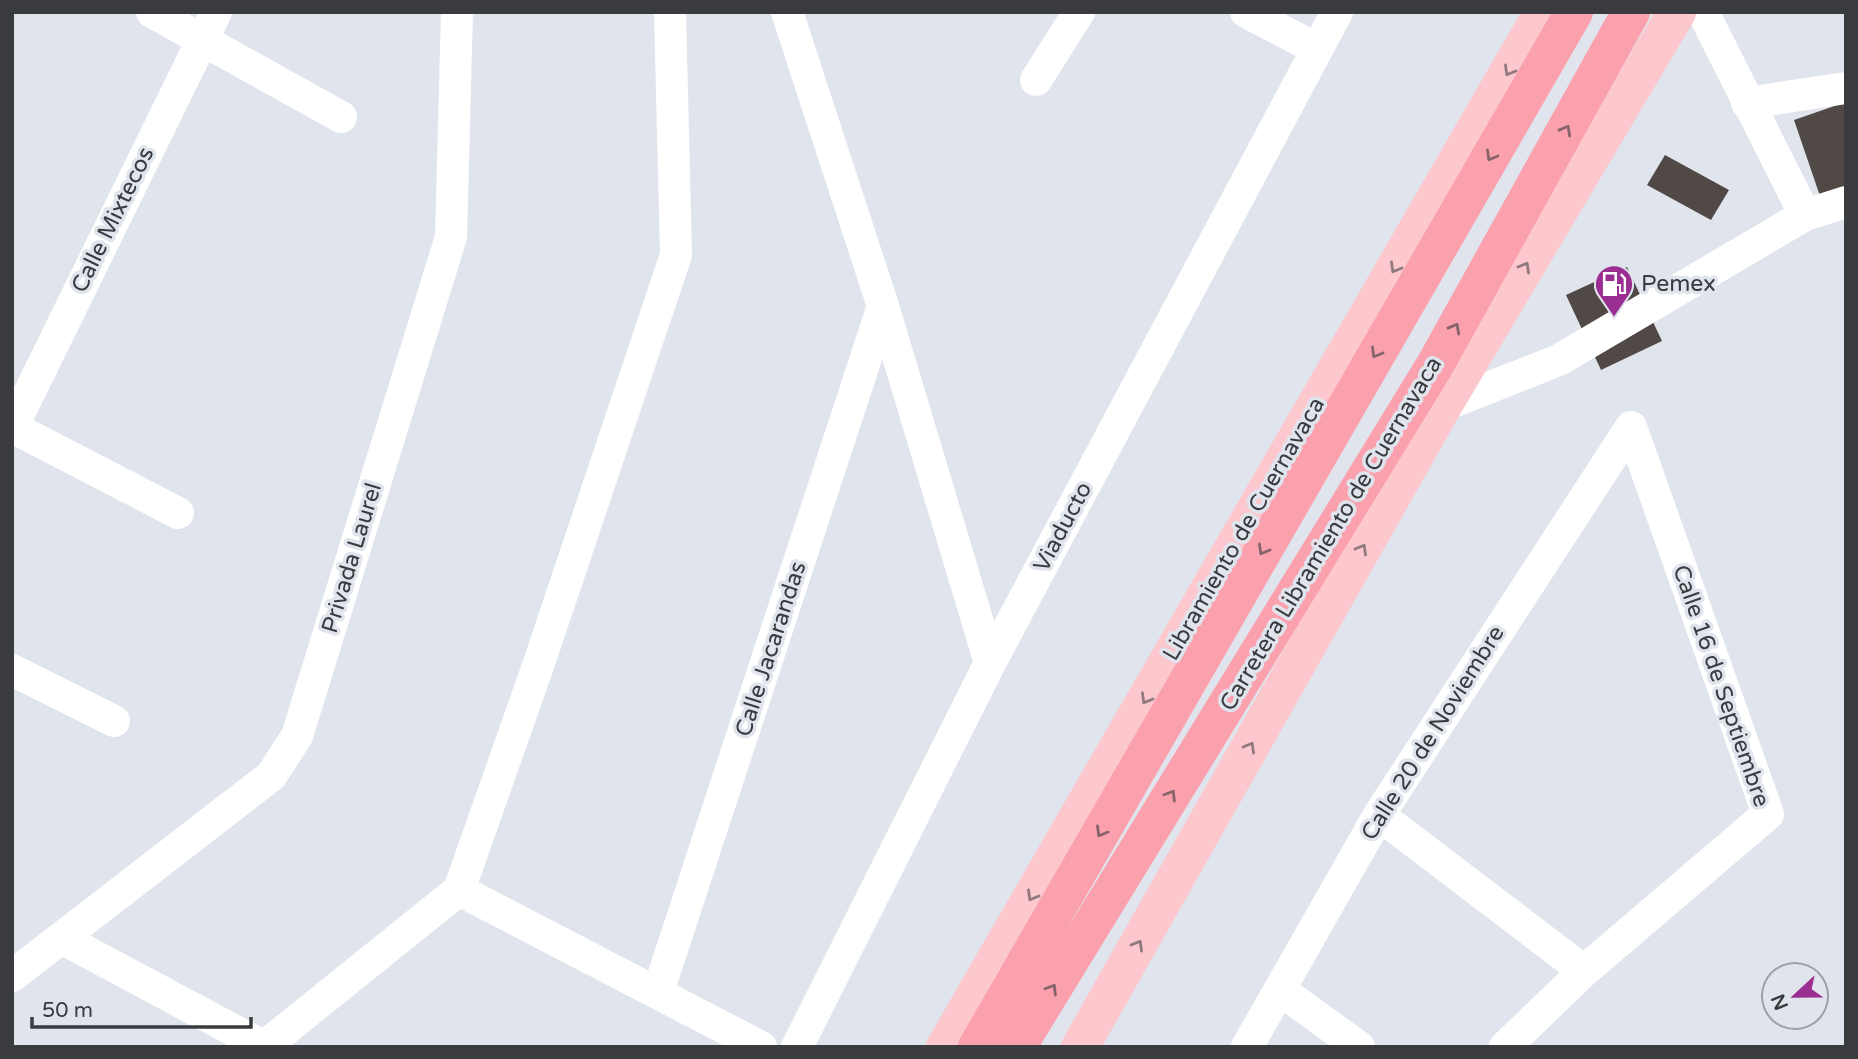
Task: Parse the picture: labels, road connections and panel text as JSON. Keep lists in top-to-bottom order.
{
  "streets": {
    "highway": ["Carretera Libramiento de Cuernavaca"],
    "main road": ["Libramiento de Cuernavaca"],
    "street": [
      "Calle Mixtecos",
      "Viaducto",
      "Privada Laurel",
      "Calle Jacarandas",
      "Calle 16 de Septiembre",
      "Calle 20 de Noviembre"
    ]
  },
  "crossings": [
    ["Calle 16 de Septiembre", "Calle 20 de Noviembre"]
  ],
  "places": {
    "fuel station": ["Pemex"]
  },
  "scale_bar": "50 m",
  "north": "left"
}
